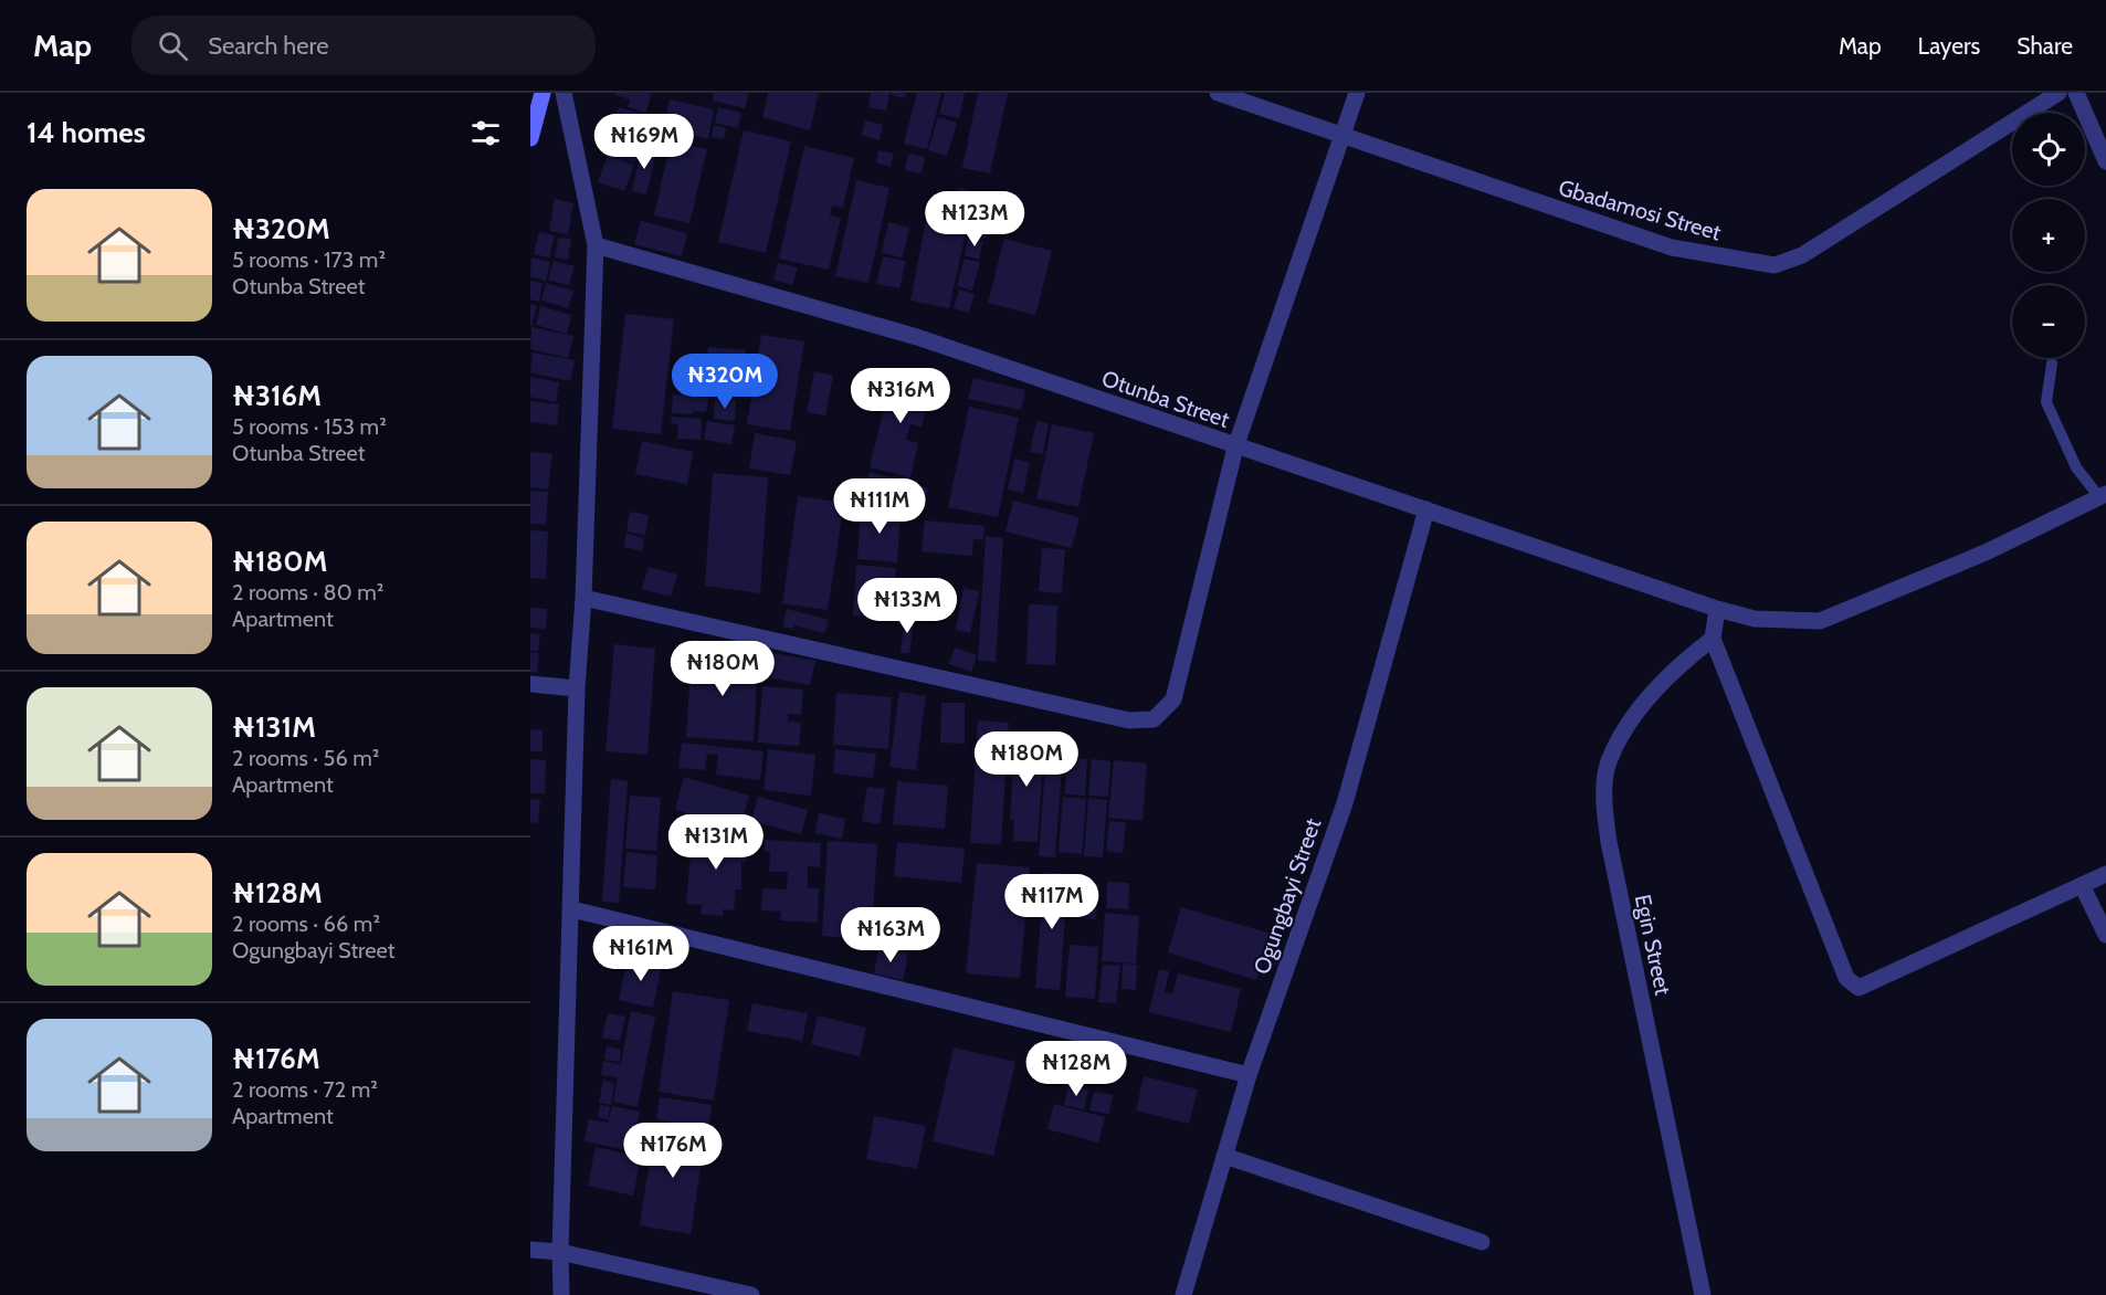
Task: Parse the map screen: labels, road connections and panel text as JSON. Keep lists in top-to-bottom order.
{
  "streets": {
    "street": [
      "Gbadamosi Street",
      "Otunba Street",
      "Ogungbayi Street",
      "Egin Street"
    ]
  },
  "crossings": [
    ["Otunba Street", "Ogungbayi Street"]
  ],
  "page": {
    "header": "Map",
    "search": "Search here",
    "nav": ["Map", "Layers", "Share"],
    "heading": "14 homes",
    "map_buttons": ["+", "−"],
    "price": [
      "₦169M",
      "₦123M",
      "₦320M",
      "₦316M",
      "₦111M",
      "₦133M",
      "₦180M",
      "₦180M",
      "₦131M",
      "₦117M",
      "₦163M",
      "₦161M",
      "₦128M",
      "₦176M"
    ],
    "list": [
      {
        "name": "₦320M",
        "note": "5 rooms · 173 m² · Otunba Street"
      },
      {
        "name": "₦316M",
        "note": "5 rooms · 153 m² · Otunba Street"
      },
      {
        "name": "₦180M",
        "note": "2 rooms · 80 m² · Apartment"
      },
      {
        "name": "₦131M",
        "note": "2 rooms · 56 m² · Apartment"
      },
      {
        "name": "₦128M",
        "note": "2 rooms · 66 m² · Ogungbayi Street"
      },
      {
        "name": "₦176M",
        "note": "2 rooms · 72 m² · Apartment"
      }
    ]
  }
}
